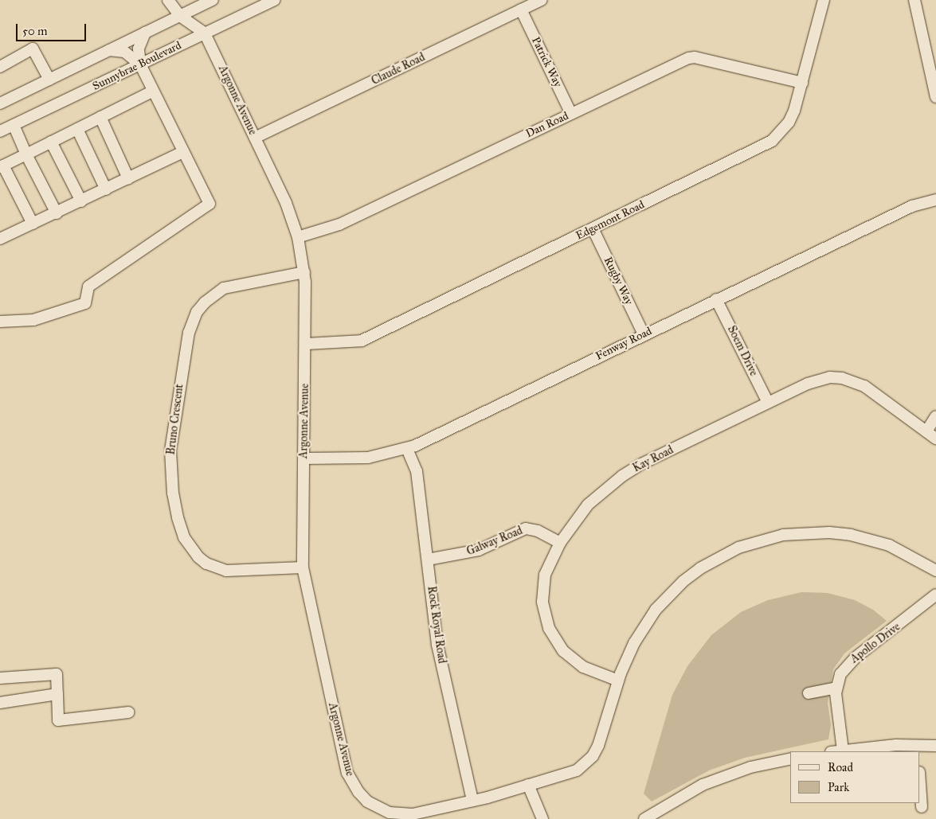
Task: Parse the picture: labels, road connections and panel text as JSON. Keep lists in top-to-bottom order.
{
  "streets": {
    "street": [
      "Patrick Way",
      "Sunnybrae Boulevard",
      "Claude Road",
      "Argonne Avenue",
      "Dan Road",
      "Edgemont Road",
      "Rugby Way",
      "Fenway Road",
      "Soem Drive",
      "Bruno Crescent",
      "Kay Road",
      "Galway Road",
      "Rock Royal Road",
      "Apollo Drive"
    ]
  },
  "crossings": [
    ["Patrick Way", "Claude Road"],
    ["Patrick Way", "Dan Road"],
    ["Sunnybrae Boulevard", "Argonne Avenue"],
    ["Claude Road", "Argonne Avenue"],
    ["Argonne Avenue", "Dan Road"],
    ["Argonne Avenue", "Edgemont Road"],
    ["Argonne Avenue", "Fenway Road"],
    ["Argonne Avenue", "Bruno Crescent"],
    ["Argonne Avenue", "Kay Road"],
    ["Argonne Avenue", "Rock Royal Road"],
    ["Dan Road", "Edgemont Road"],
    ["Edgemont Road", "Rugby Way"],
    ["Rugby Way", "Fenway Road"],
    ["Fenway Road", "Soem Drive"],
    ["Fenway Road", "Rock Royal Road"],
    ["Soem Drive", "Kay Road"],
    ["Kay Road", "Galway Road"],
    ["Galway Road", "Rock Royal Road"]
  ],
  "legend": ["Road", "Park"],
  "scale_bar": "50 m"
}
